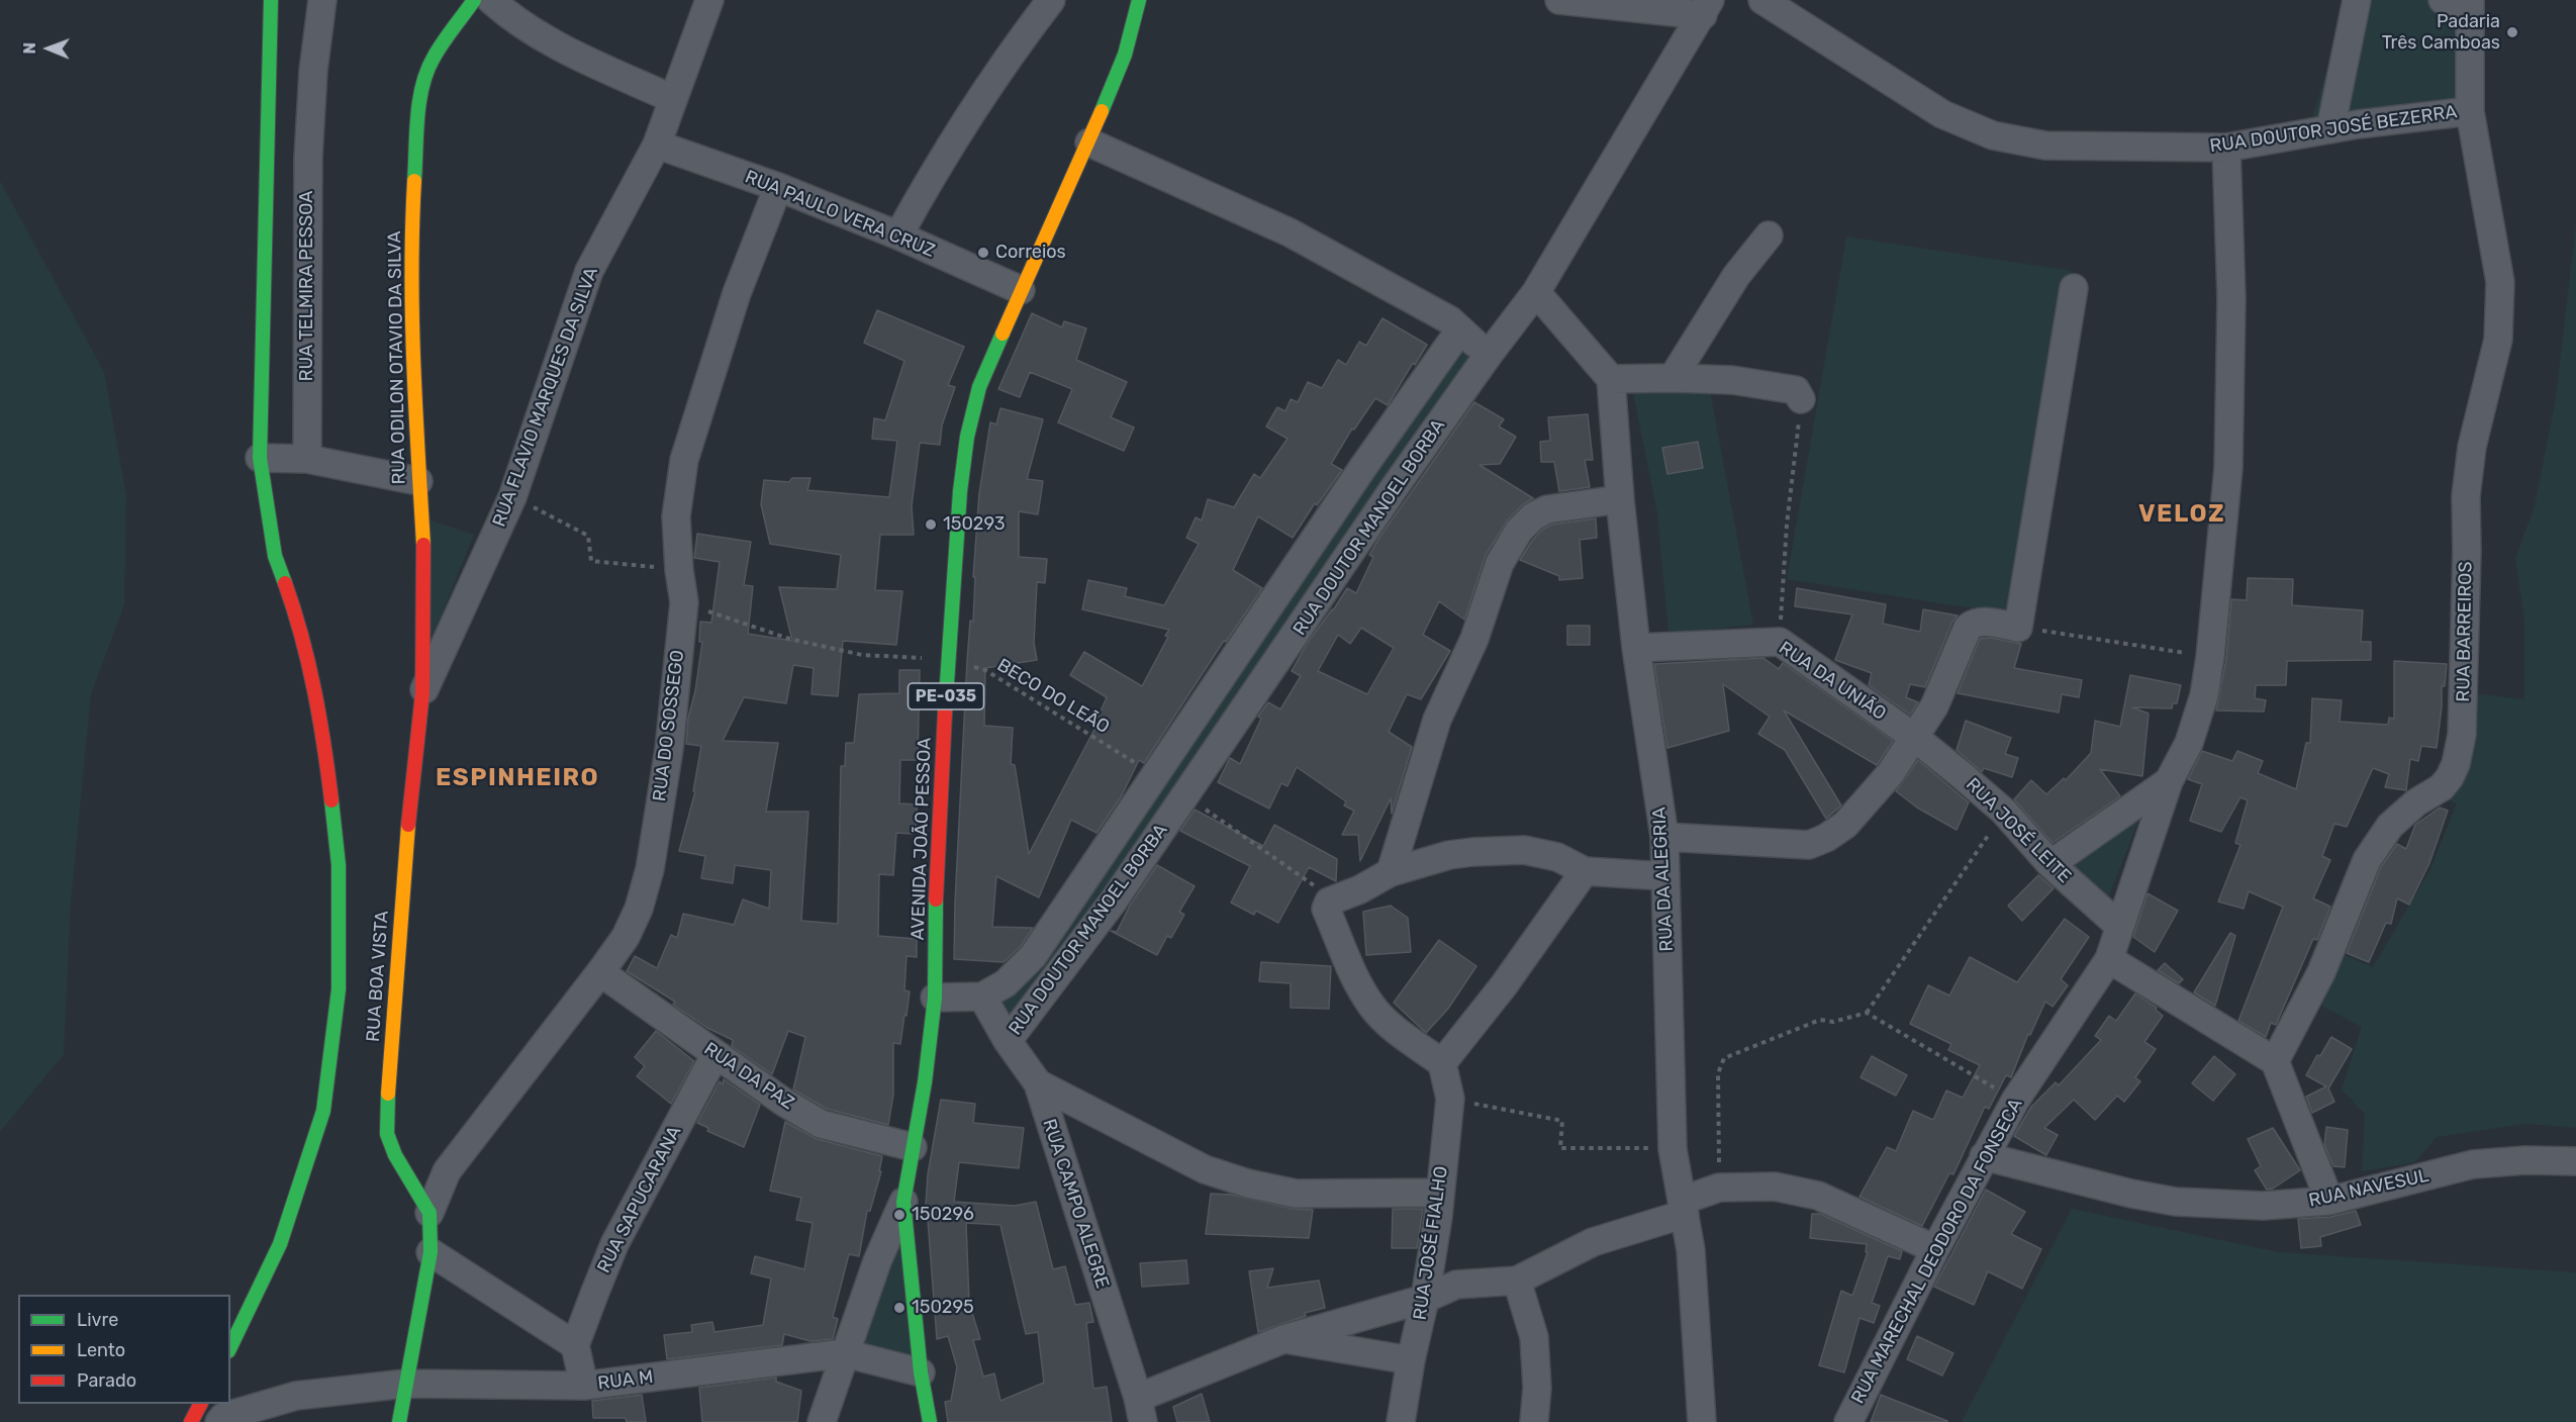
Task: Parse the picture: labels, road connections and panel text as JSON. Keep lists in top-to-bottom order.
{
  "streets": {
    "street": [
      "RUA DOUTOR JOSÉ BEZERRA",
      "RUA PAULO VERA CRUZ",
      "RUA TELMIRA PESSOA",
      "RUA ODILON OTAVIO DA SILVA",
      "RUA FLAVIO MARQUES DA SILVA",
      "RUA DOUTOR MANOEL BORBA",
      "RUA BARREIROS",
      "RUA DA UNIÃO",
      "PE-035",
      "RUA DO SOSSEGO",
      "RUA JOSÉ LEITE",
      "AVENIDA JOÃO PESSOA",
      "RUA DA ALEGRIA",
      "RUA BOA VISTA",
      "RUA DA PAZ",
      "RUA NAVESUL",
      "RUA SAPUCARANA",
      "RUA CAMPO ALEGRE",
      "RUA JOSÉ FIALHO",
      "RUA MARECHAL DEODORO DA FONSECA",
      "RUA M"
    ],
    "path": ["BECO DO LEÃO"]
  },
  "crossings": [
    ["RUA DOUTOR JOSÉ BEZERRA", "RUA BARREIROS"],
    ["RUA DOUTOR JOSÉ BEZERRA", "RUA MARECHAL DEODORO DA FONSECA"],
    ["RUA PAULO VERA CRUZ", "RUA FLAVIO MARQUES DA SILVA"],
    ["RUA PAULO VERA CRUZ", "RUA DO SOSSEGO"],
    ["RUA PAULO VERA CRUZ", "AVENIDA JOÃO PESSOA"],
    ["RUA ODILON OTAVIO DA SILVA", "RUA FLAVIO MARQUES DA SILVA"],
    ["RUA ODILON OTAVIO DA SILVA", "RUA BOA VISTA"],
    ["RUA FLAVIO MARQUES DA SILVA", "RUA BOA VISTA"],
    ["RUA DOUTOR MANOEL BORBA", "BECO DO LEÃO"],
    ["RUA DOUTOR MANOEL BORBA", "RUA CAMPO ALEGRE"],
    ["RUA DA UNIÃO", "RUA JOSÉ LEITE"],
    ["RUA DA UNIÃO", "RUA DA ALEGRIA"],
    ["PE-035", "AVENIDA JOÃO PESSOA"],
    ["BECO DO LEÃO", "RUA DO SOSSEGO"],
    ["BECO DO LEÃO", "AVENIDA JOÃO PESSOA"],
    ["RUA DO SOSSEGO", "RUA BOA VISTA"],
    ["RUA DO SOSSEGO", "RUA DA PAZ"],
    ["RUA JOSÉ LEITE", "RUA MARECHAL DEODORO DA FONSECA"],
    ["AVENIDA JOÃO PESSOA", "RUA DA PAZ"],
    ["RUA BOA VISTA", "RUA M"],
    ["RUA DA PAZ", "RUA SAPUCARANA"],
    ["RUA NAVESUL", "RUA MARECHAL DEODORO DA FONSECA"]
  ],
  "districts": ["VELOZ", "ESPINHEIRO"],
  "places": [
    "Padaria Três Camboas",
    "Correios",
    "150293",
    "150296",
    "150295"
  ],
  "legend": ["Livre", "Lento", "Parado"],
  "north": "left"
}
